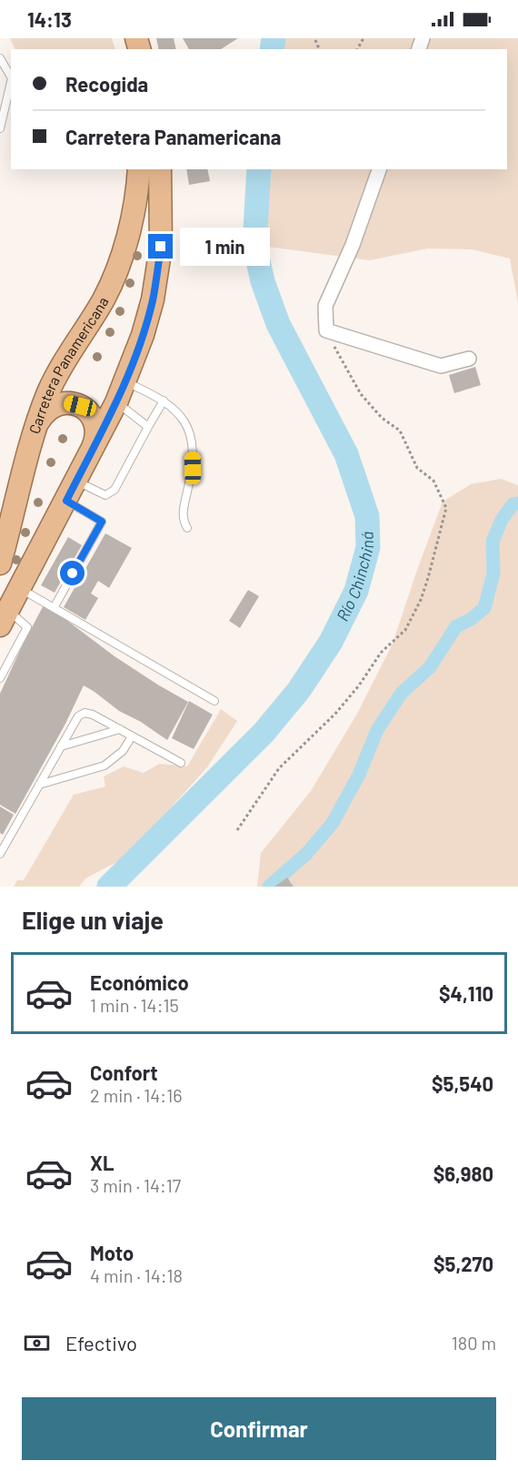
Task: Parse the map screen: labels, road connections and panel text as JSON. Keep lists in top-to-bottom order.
{
  "streets": {
    "highway": ["Carretera Panamericana"]
  },
  "water": ["Río Chinchiná"],
  "page": {
    "status": "14:13",
    "banner": ["Recogida", "Carretera Panamericana"],
    "bubble": "1 min",
    "heading": "Elige un viaje",
    "list": [
      {
        "name": "Económico",
        "note": "1 min · 14:15",
        "value": "$4,110"
      },
      {
        "name": "Confort",
        "note": "2 min · 14:16",
        "value": "$5,540"
      },
      {
        "name": "XL",
        "note": "3 min · 14:17",
        "value": "$6,980"
      },
      {
        "name": "Moto",
        "note": "4 min · 14:18",
        "value": "$5,270"
      }
    ],
    "pay": ["Efectivo", "180 m"],
    "buttons": "Confirmar"
  }
}
